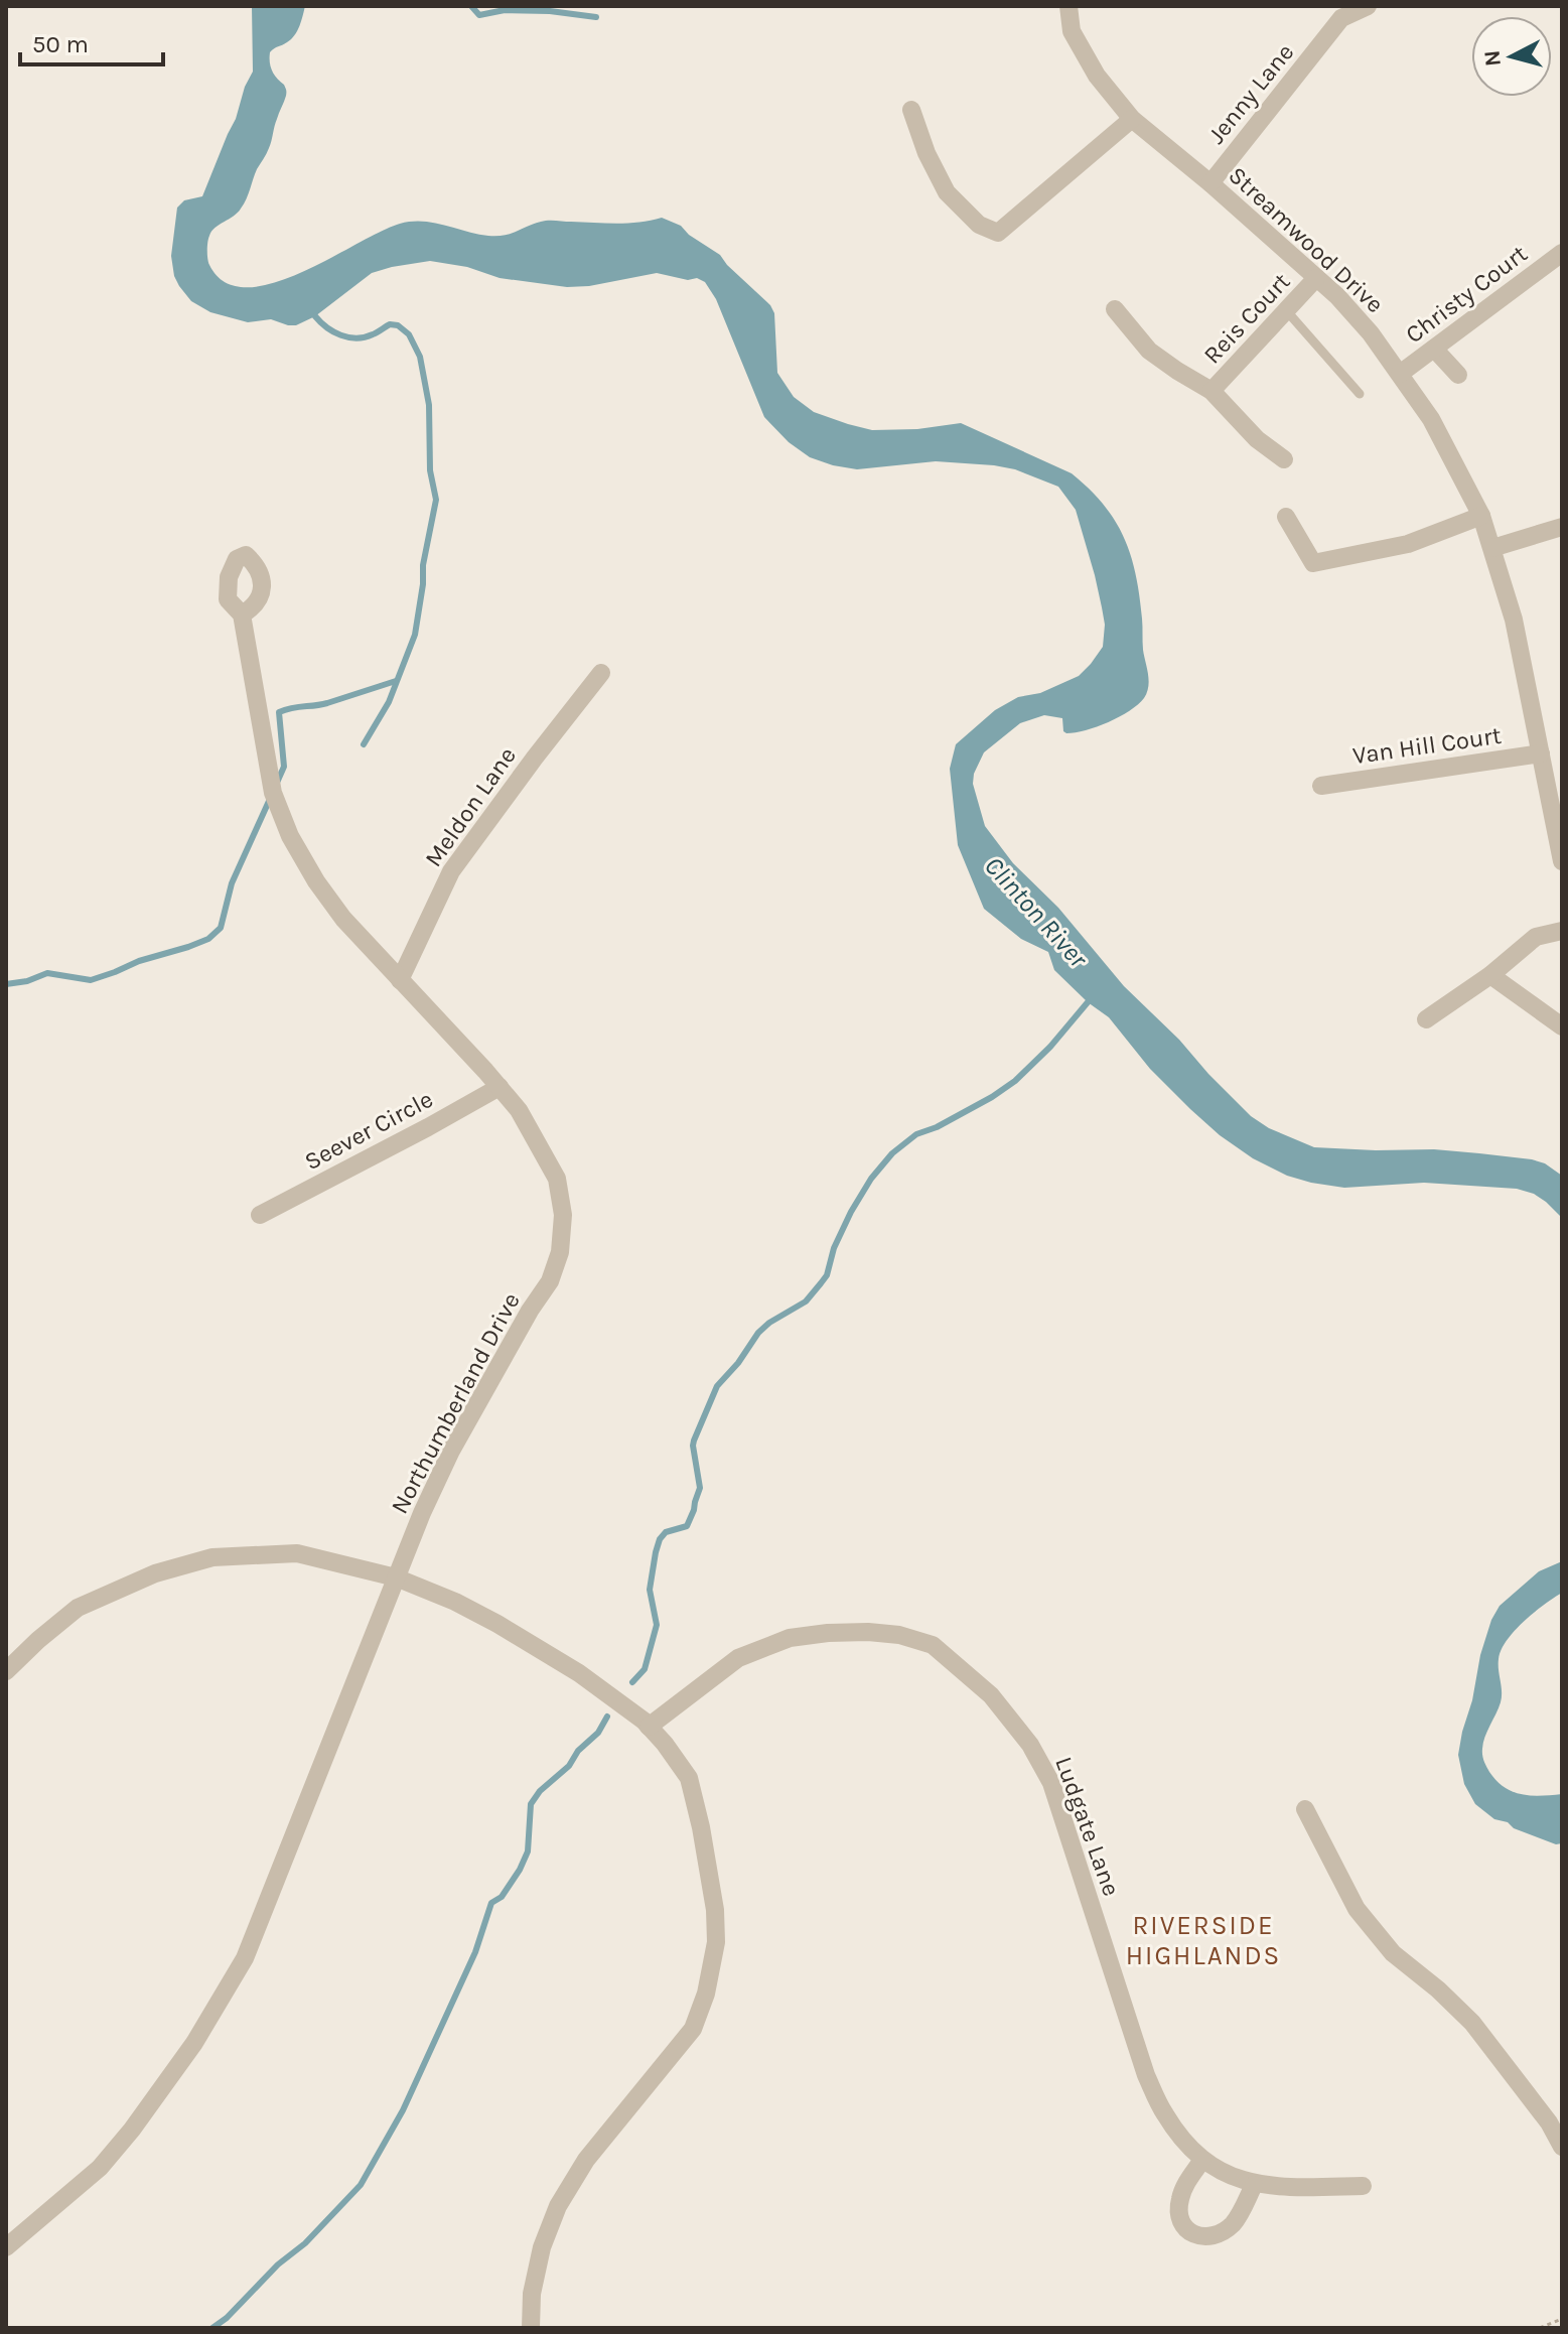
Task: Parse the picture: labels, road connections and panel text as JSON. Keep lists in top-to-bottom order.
{
  "streets": {
    "street": [
      "Jenny Lane",
      "Streamwood Drive",
      "Christy Court",
      "Reis Court",
      "Van Hill Court",
      "Meldon Lane",
      "Seever Circle",
      "Northumberland Drive",
      "Ludgate Lane"
    ]
  },
  "crossings": [
    ["Jenny Lane", "Streamwood Drive"],
    ["Streamwood Drive", "Christy Court"],
    ["Streamwood Drive", "Reis Court"],
    ["Streamwood Drive", "Van Hill Court"],
    ["Meldon Lane", "Northumberland Drive"],
    ["Seever Circle", "Northumberland Drive"]
  ],
  "districts": ["RIVERSIDE HIGHLANDS"],
  "water": ["Clinton River"],
  "scale_bar": "50 m",
  "north": "left"
}
